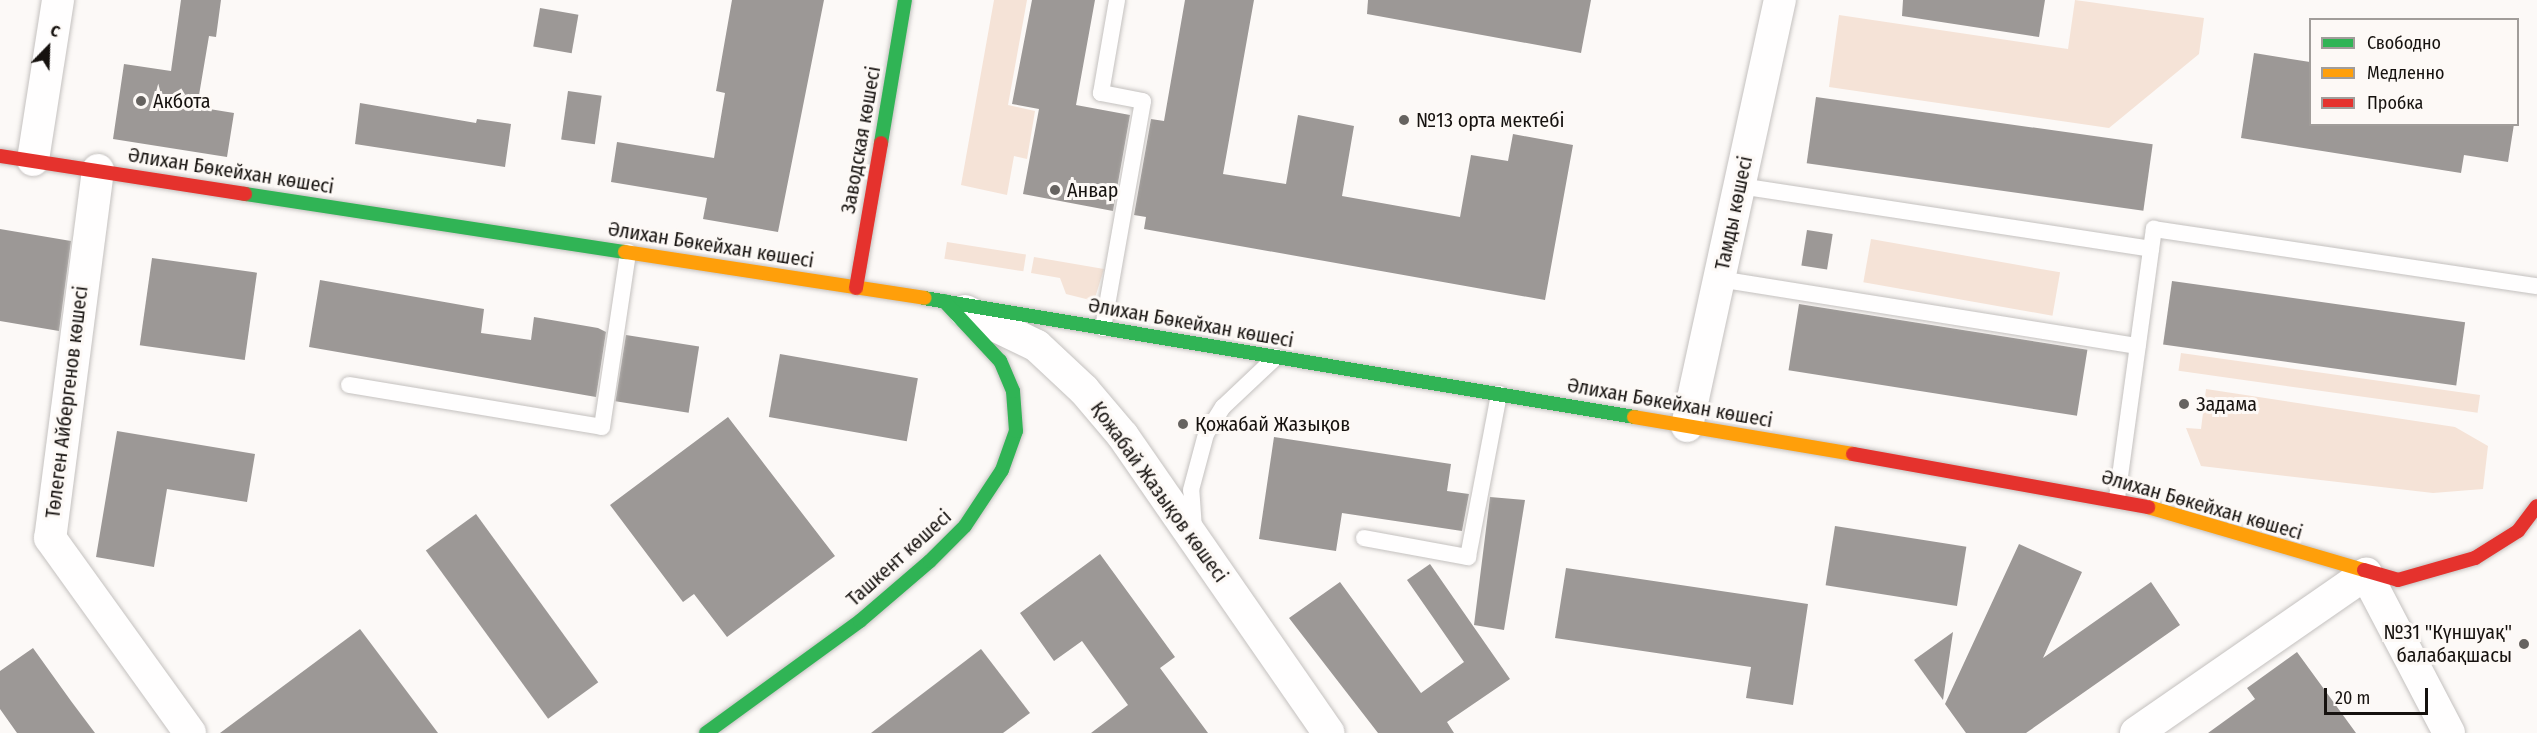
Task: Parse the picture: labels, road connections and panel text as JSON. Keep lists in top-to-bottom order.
{
  "streets": {
    "street": [
      "Заводская көшесі",
      "Әлихан Бөкейхан көшесі",
      "Тамды көшесі",
      "Төлеген Айбергенов көшесі",
      "Қожабай Жазықов көшесі",
      "Ташкент көшесі"
    ]
  },
  "crossings": [
    ["Заводская көшесі", "Әлихан Бөкейхан көшесі"],
    ["Әлихан Бөкейхан көшесі", "Тамды көшесі"],
    ["Әлихан Бөкейхан көшесі", "Төлеген Айбергенов көшесі"],
    ["Әлихан Бөкейхан көшесі", "Қожабай Жазықов көшесі"],
    ["Әлихан Бөкейхан көшесі", "Ташкент көшесі"],
    ["Қожабай Жазықов көшесі", "Ташкент көшесі"]
  ],
  "places": [
    "Акбота",
    "№13 орта мектебі",
    "Анвар",
    "Задама",
    "Қожабай Жазықов",
    "№31 \"Күншуақ\" балабақшасы"
  ],
  "legend": ["Свободно", "Медленно", "Пробка"],
  "scale_bar": "20 m",
  "north": "top right"
}
